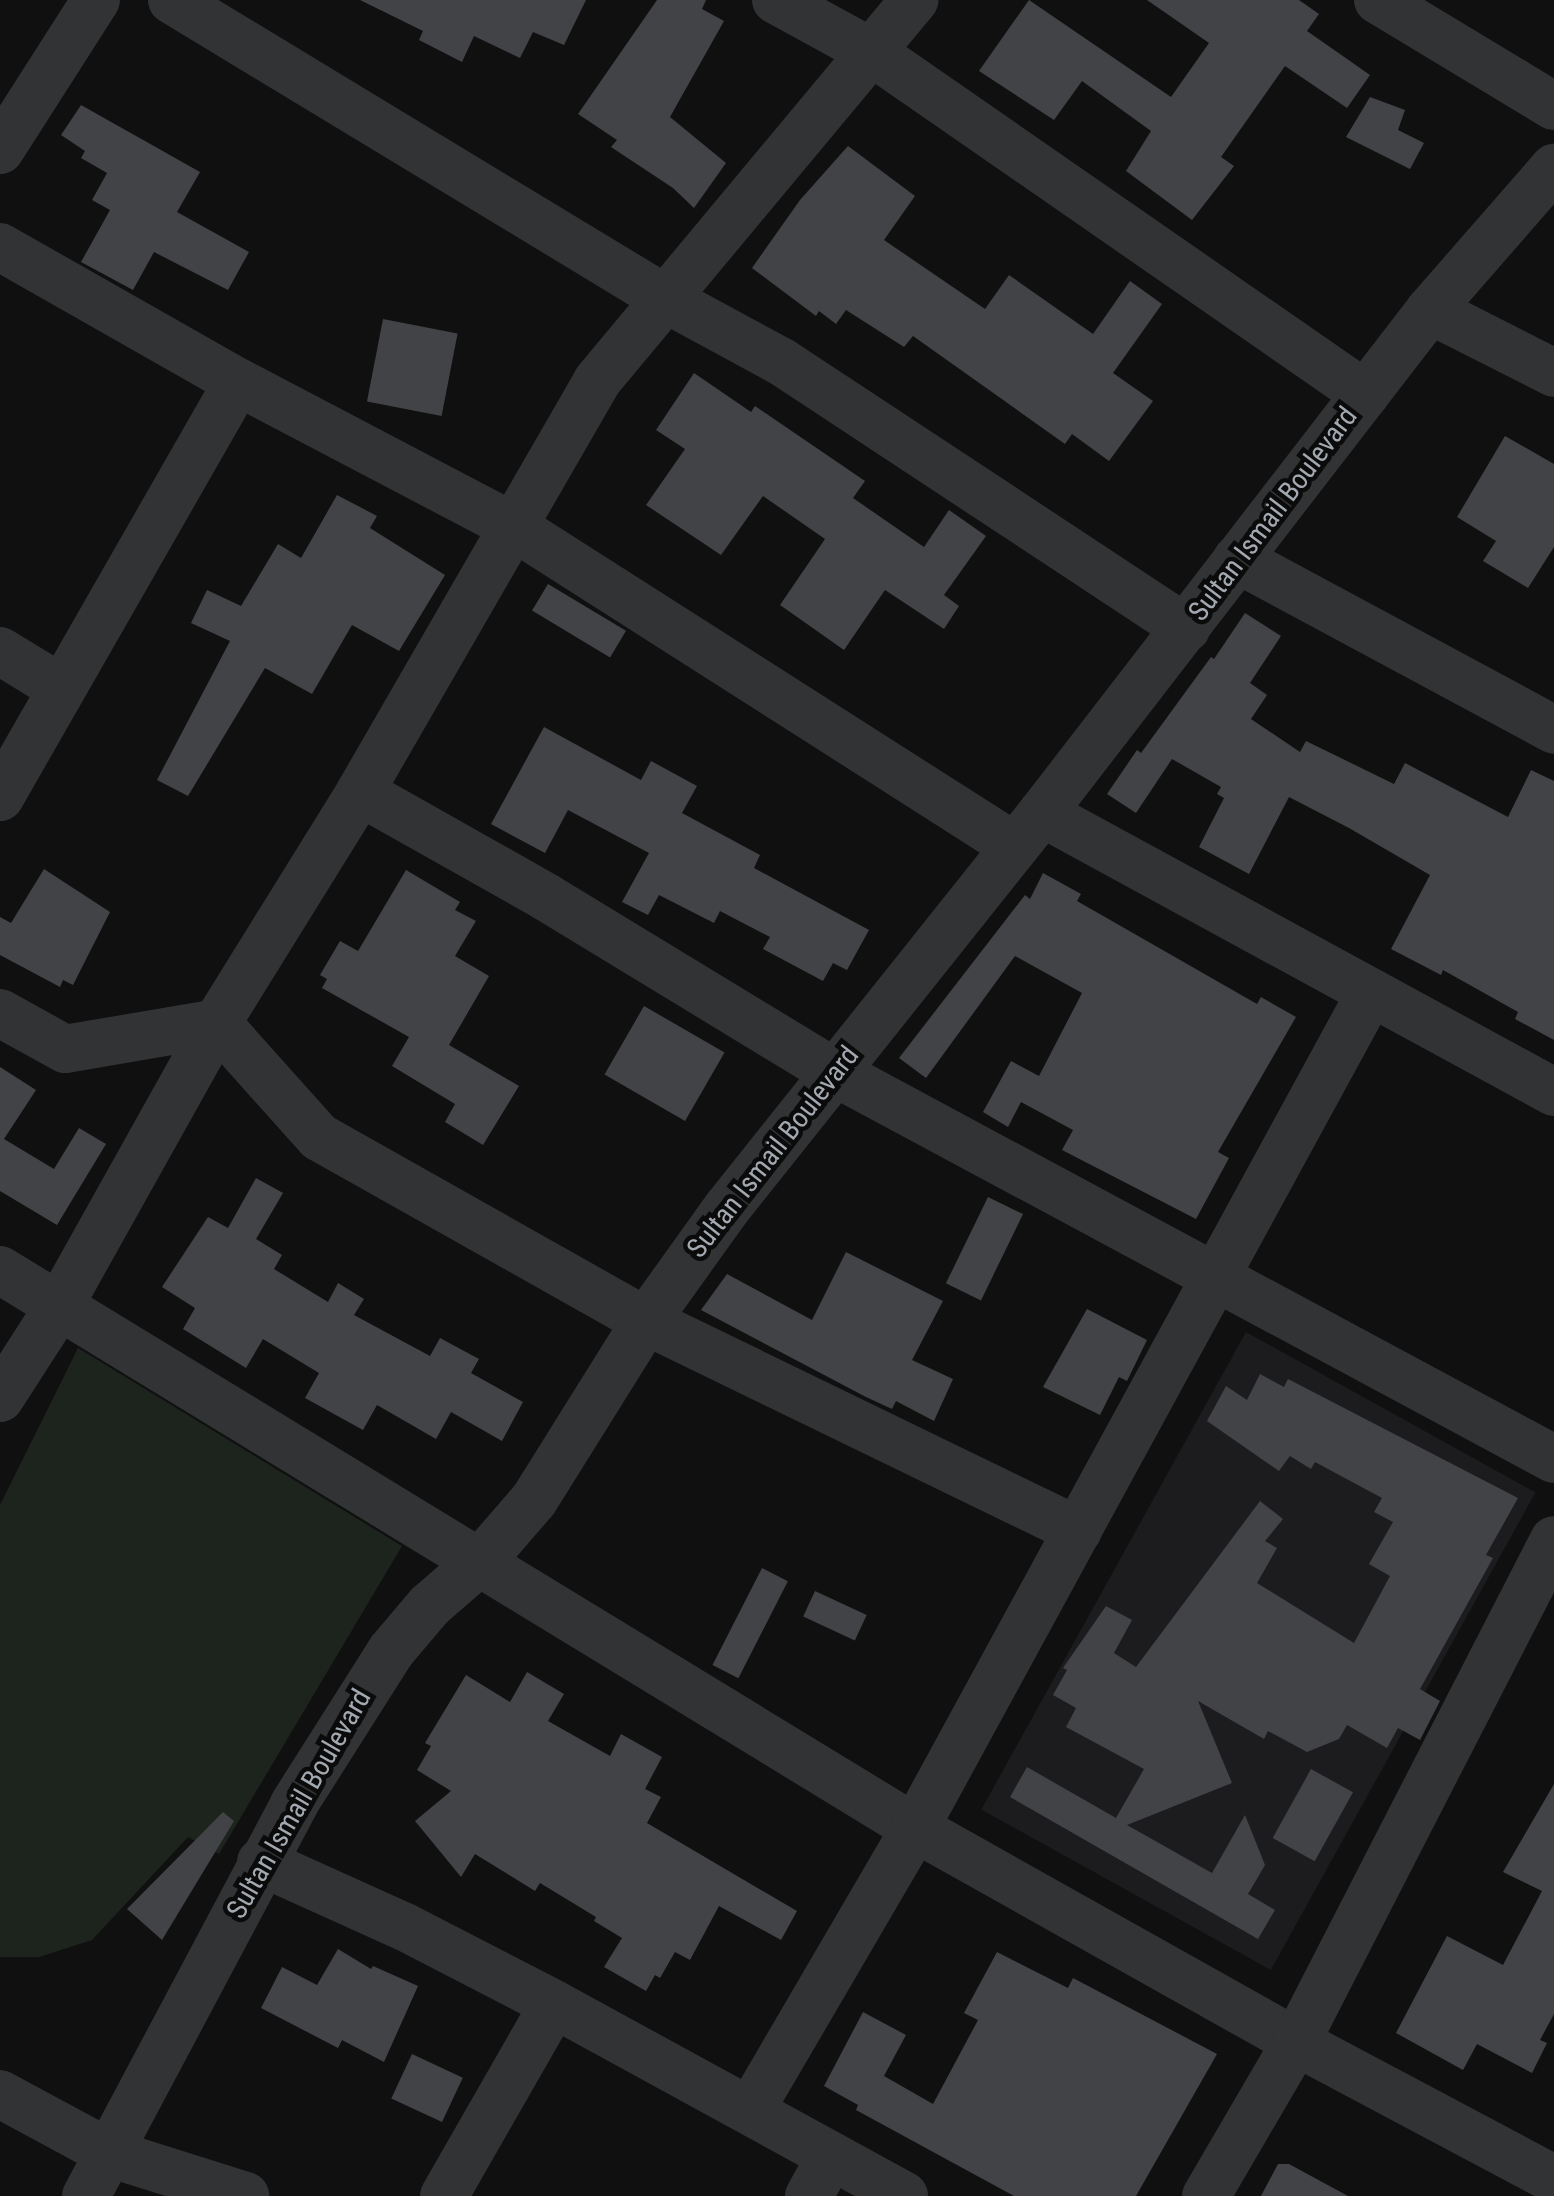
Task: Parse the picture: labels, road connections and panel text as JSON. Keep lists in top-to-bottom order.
{
  "streets": {
    "street": ["Sultan Ismail Boulevard"]
  }
}
